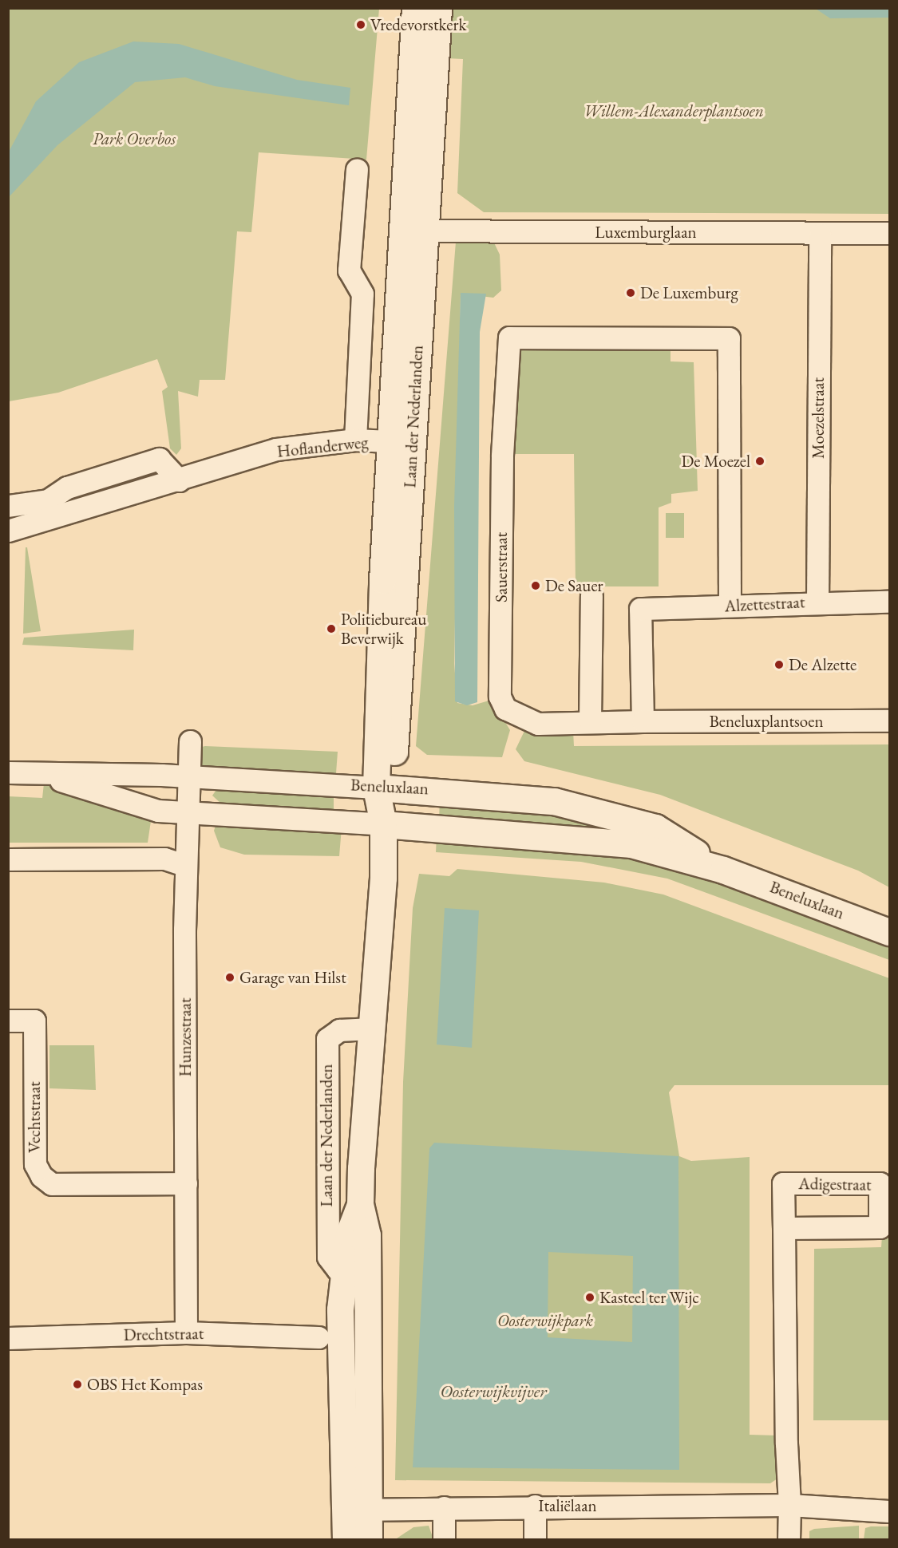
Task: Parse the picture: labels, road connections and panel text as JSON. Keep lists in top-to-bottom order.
{
  "streets": {
    "main road": ["Laan der Nederlanden", "Beneluxlaan"],
    "street": [
      "Luxemburglaan",
      "Moezelstraat",
      "Hoflanderweg",
      "Sauerstraat",
      "Alzettestraat",
      "Beneluxplantsoen",
      "Hunzestraat",
      "Vechtstraat",
      "Adigestraat",
      "Drechtstraat",
      "Italiëlaan"
    ]
  },
  "crossings": [
    ["Luxemburglaan", "Laan der Nederlanden"],
    ["Luxemburglaan", "Moezelstraat"],
    ["Laan der Nederlanden", "Hoflanderweg"],
    ["Laan der Nederlanden", "Beneluxlaan"],
    ["Laan der Nederlanden", "Italiëlaan"],
    ["Moezelstraat", "Alzettestraat"],
    ["Sauerstraat", "Alzettestraat"],
    ["Sauerstraat", "Beneluxplantsoen"],
    ["Alzettestraat", "Beneluxplantsoen"],
    ["Beneluxlaan", "Hunzestraat"],
    ["Hunzestraat", "Vechtstraat"],
    ["Hunzestraat", "Drechtstraat"],
    ["Adigestraat", "Italiëlaan"]
  ],
  "water": ["Oosterwijkvijver"],
  "parks": ["Willem-Alexanderplantsoen", "Park Overbos", "Oosterwijkpark"],
  "places": [
    "Vredevorstkerk",
    "De Luxemburg",
    "De Moezel",
    "De Sauer",
    "Politiebureau Beverwijk",
    "De Alzette",
    "Garage van Hilst",
    "Kasteel ter Wijc",
    "OBS Het Kompas"
  ]
}
